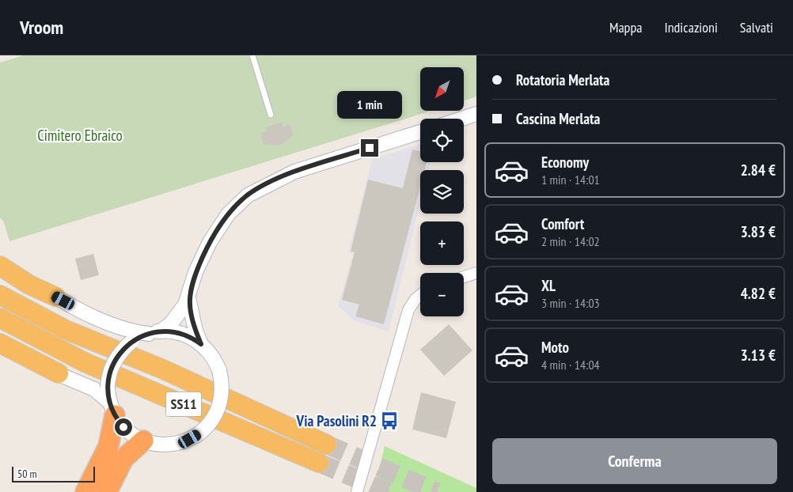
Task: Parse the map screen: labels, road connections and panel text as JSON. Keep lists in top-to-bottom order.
{
  "streets": {
    "highway": ["SS11"]
  },
  "parks": ["Cimitero Ebraico"],
  "places": {
    "bus stop": ["Via Pasolini R2"]
  },
  "scale_bar": "50 m",
  "north": "bottom left",
  "page": {
    "header": "Vroom",
    "nav": ["Mappa", "Indicazioni", "Salvati"],
    "banner": ["Rotatoria Merlata", "Cascina Merlata"],
    "map_buttons": ["+", "−"],
    "bubble": "1 min",
    "list": [
      {
        "name": "Economy",
        "note": "1 min · 14:01",
        "value": "2.84 €"
      },
      {
        "name": "Comfort",
        "note": "2 min · 14:02",
        "value": "3.83 €"
      },
      {
        "name": "XL",
        "note": "3 min · 14:03",
        "value": "4.82 €"
      },
      {
        "name": "Moto",
        "note": "4 min · 14:04",
        "value": "3.13 €"
      }
    ],
    "buttons": "Conferma",
    "scale": "50 m"
  }
}
